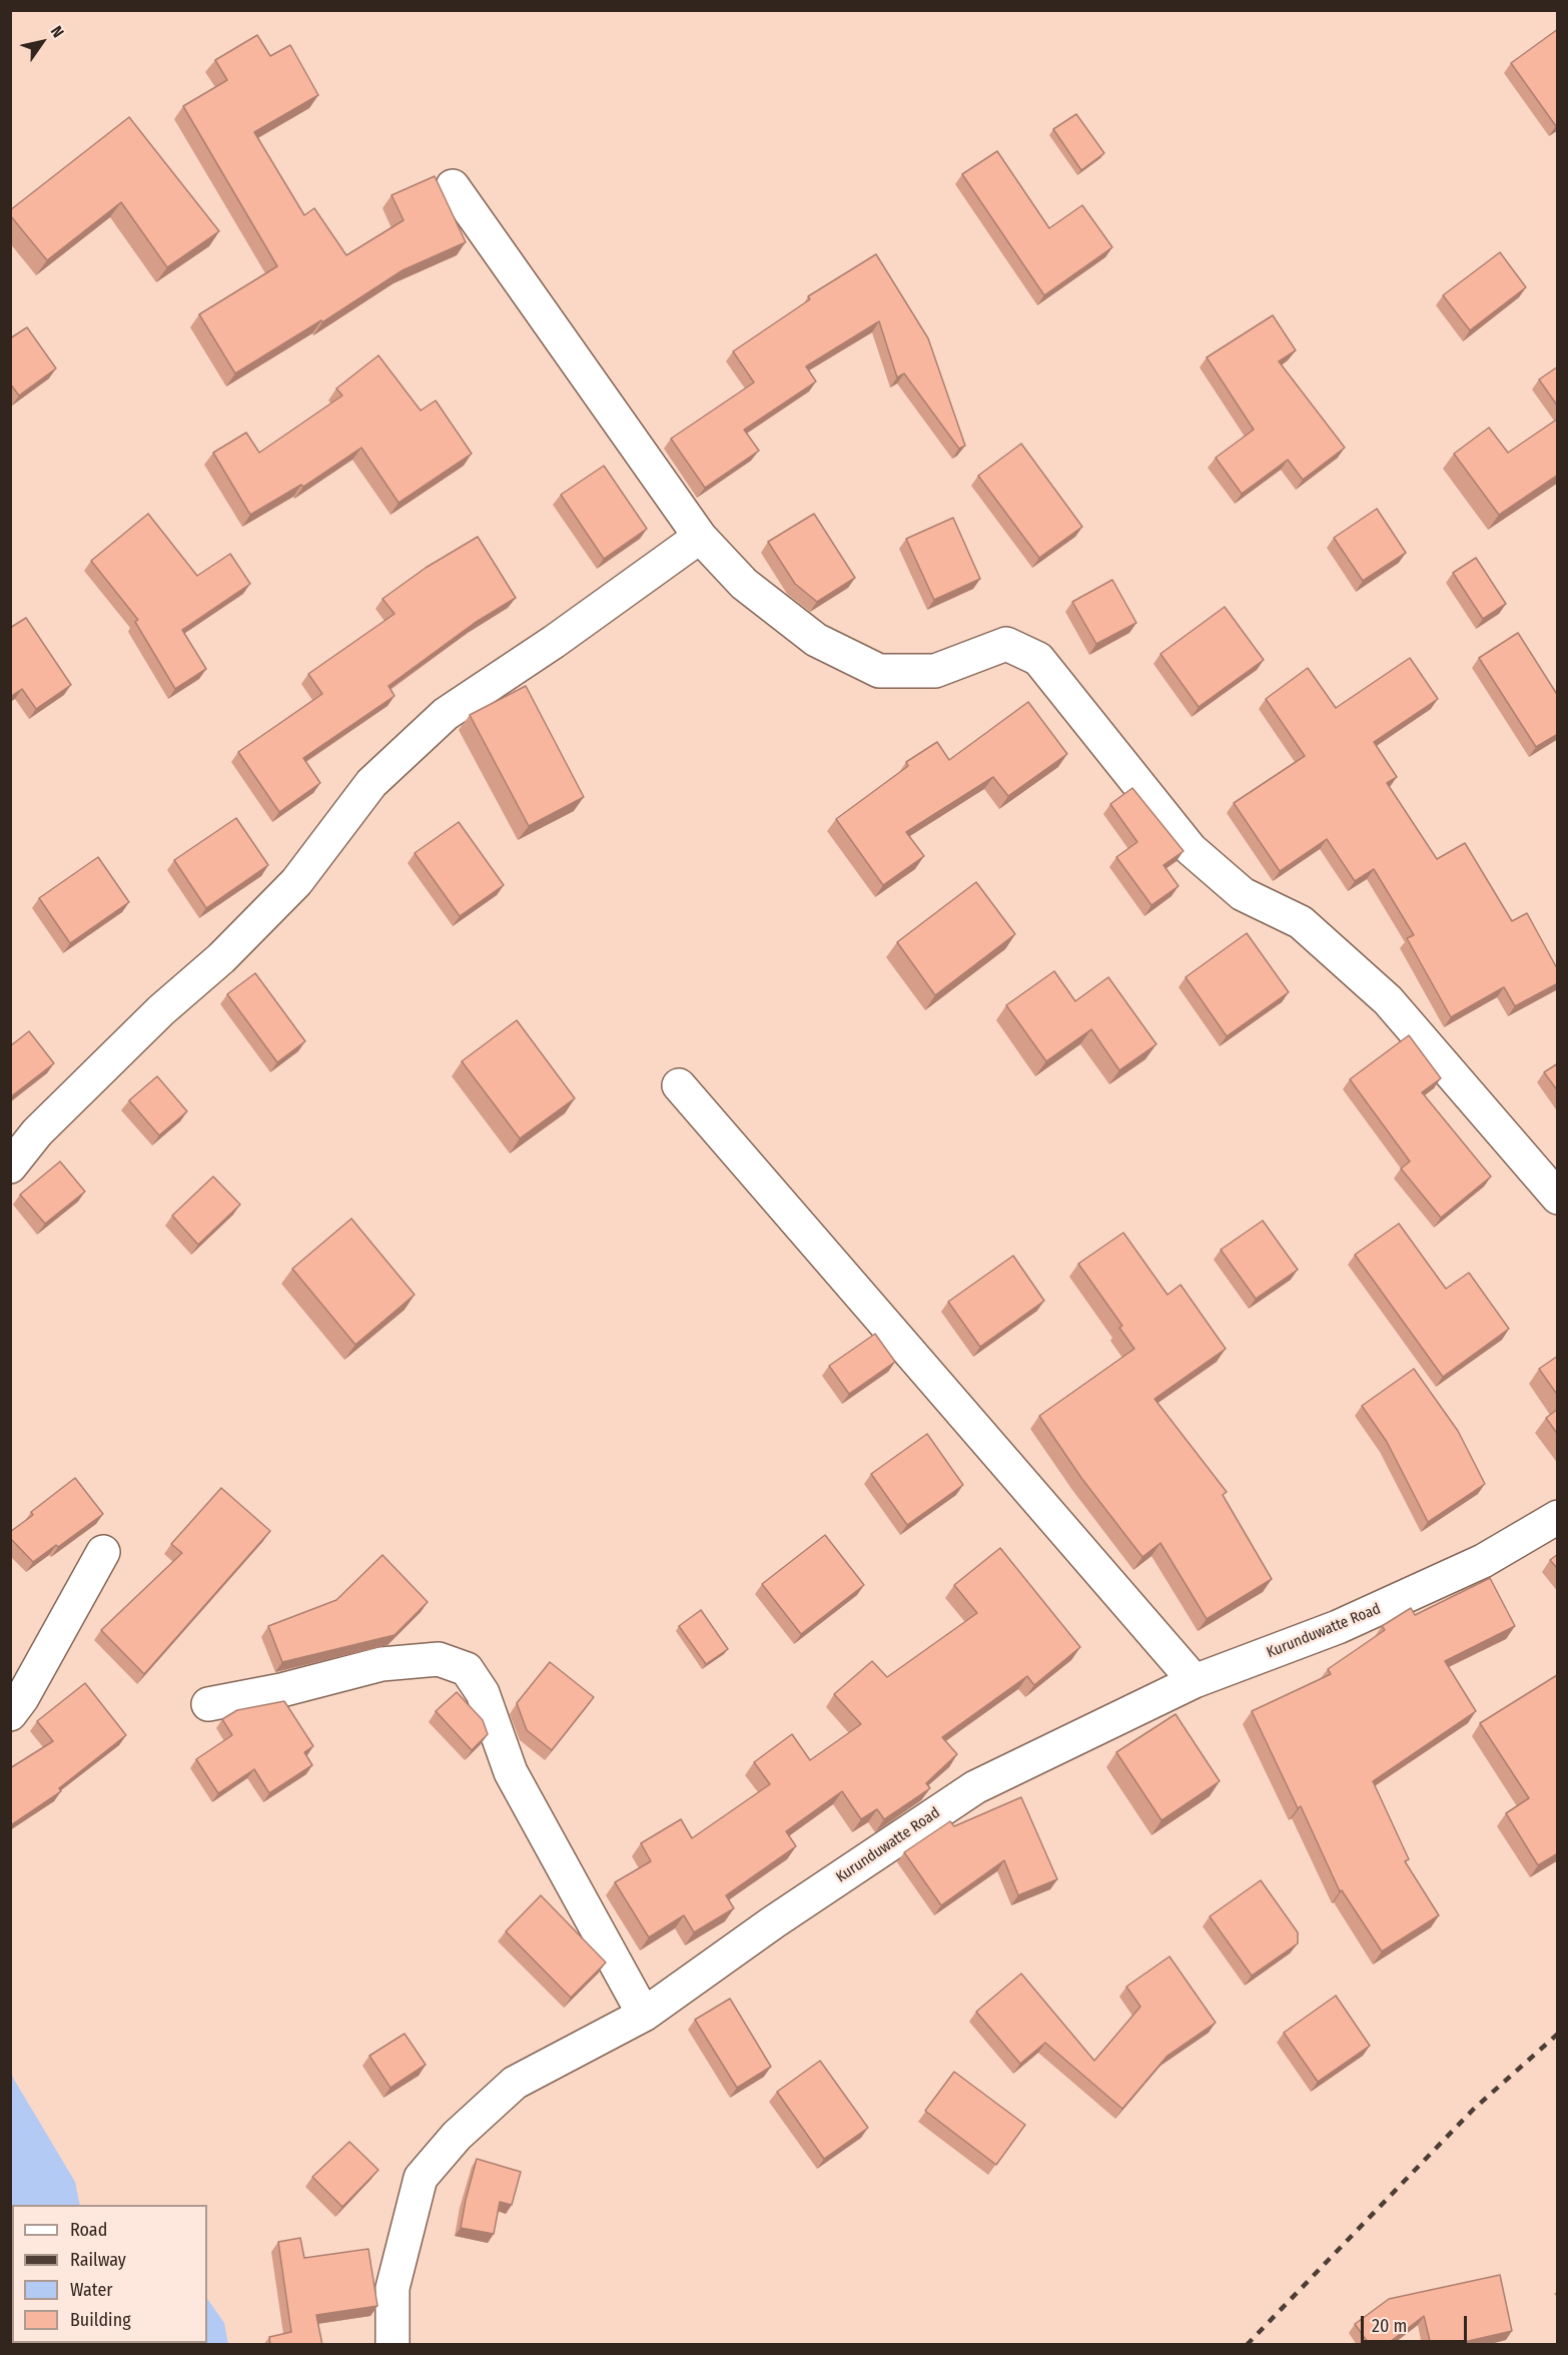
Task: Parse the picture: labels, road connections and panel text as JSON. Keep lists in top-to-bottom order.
{
  "streets": {
    "street": ["Kurunduwatte Road"]
  },
  "legend": [
    "Road",
    "Railway",
    "Water",
    "Building"
  ],
  "scale_bar": "20 m",
  "north": "top right"
}
